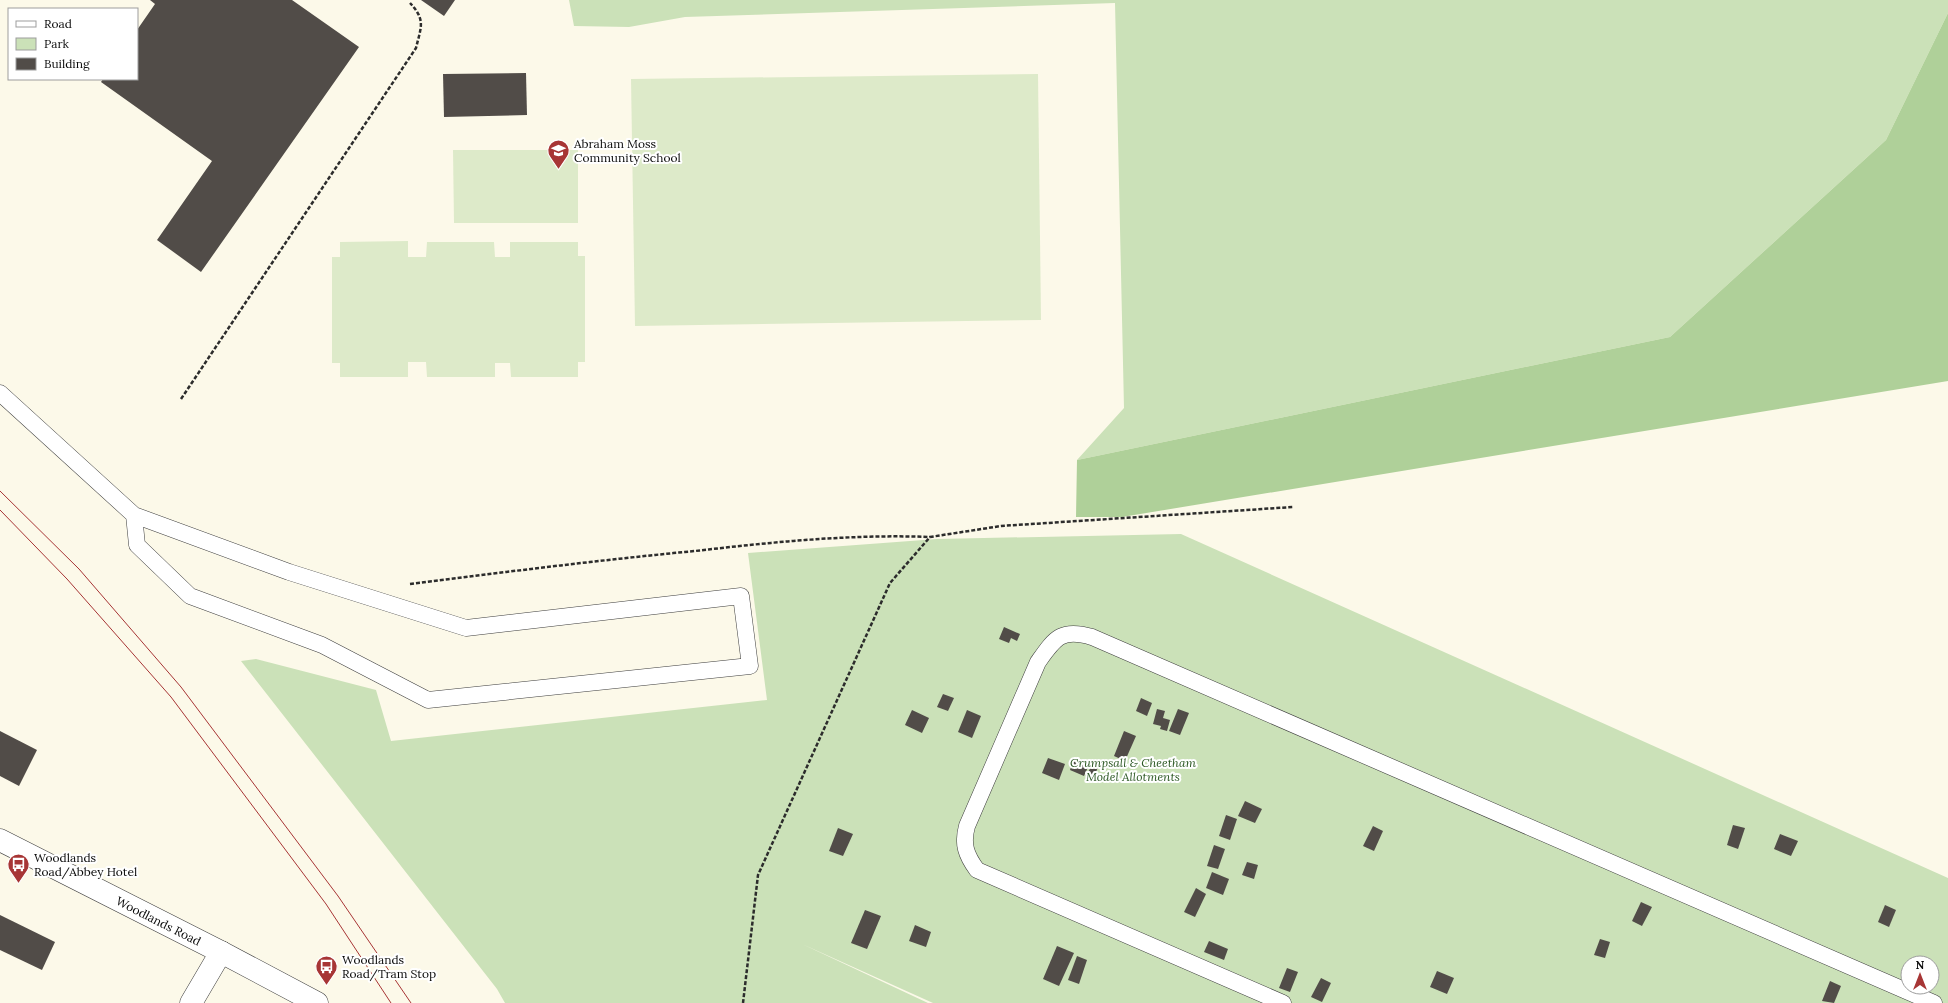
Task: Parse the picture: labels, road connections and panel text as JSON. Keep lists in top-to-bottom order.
{
  "streets": {
    "street": ["Woodlands Road"]
  },
  "parks": ["Crumpsall & Cheetham Model Allotments"],
  "places": {
    "school or university": ["Abraham Moss Community School"],
    "bus stop": ["Woodlands Road/Abbey Hotel", "Woodlands Road/Tram Stop"]
  },
  "legend": ["Road", "Park", "Building"],
  "north": "top"
}
